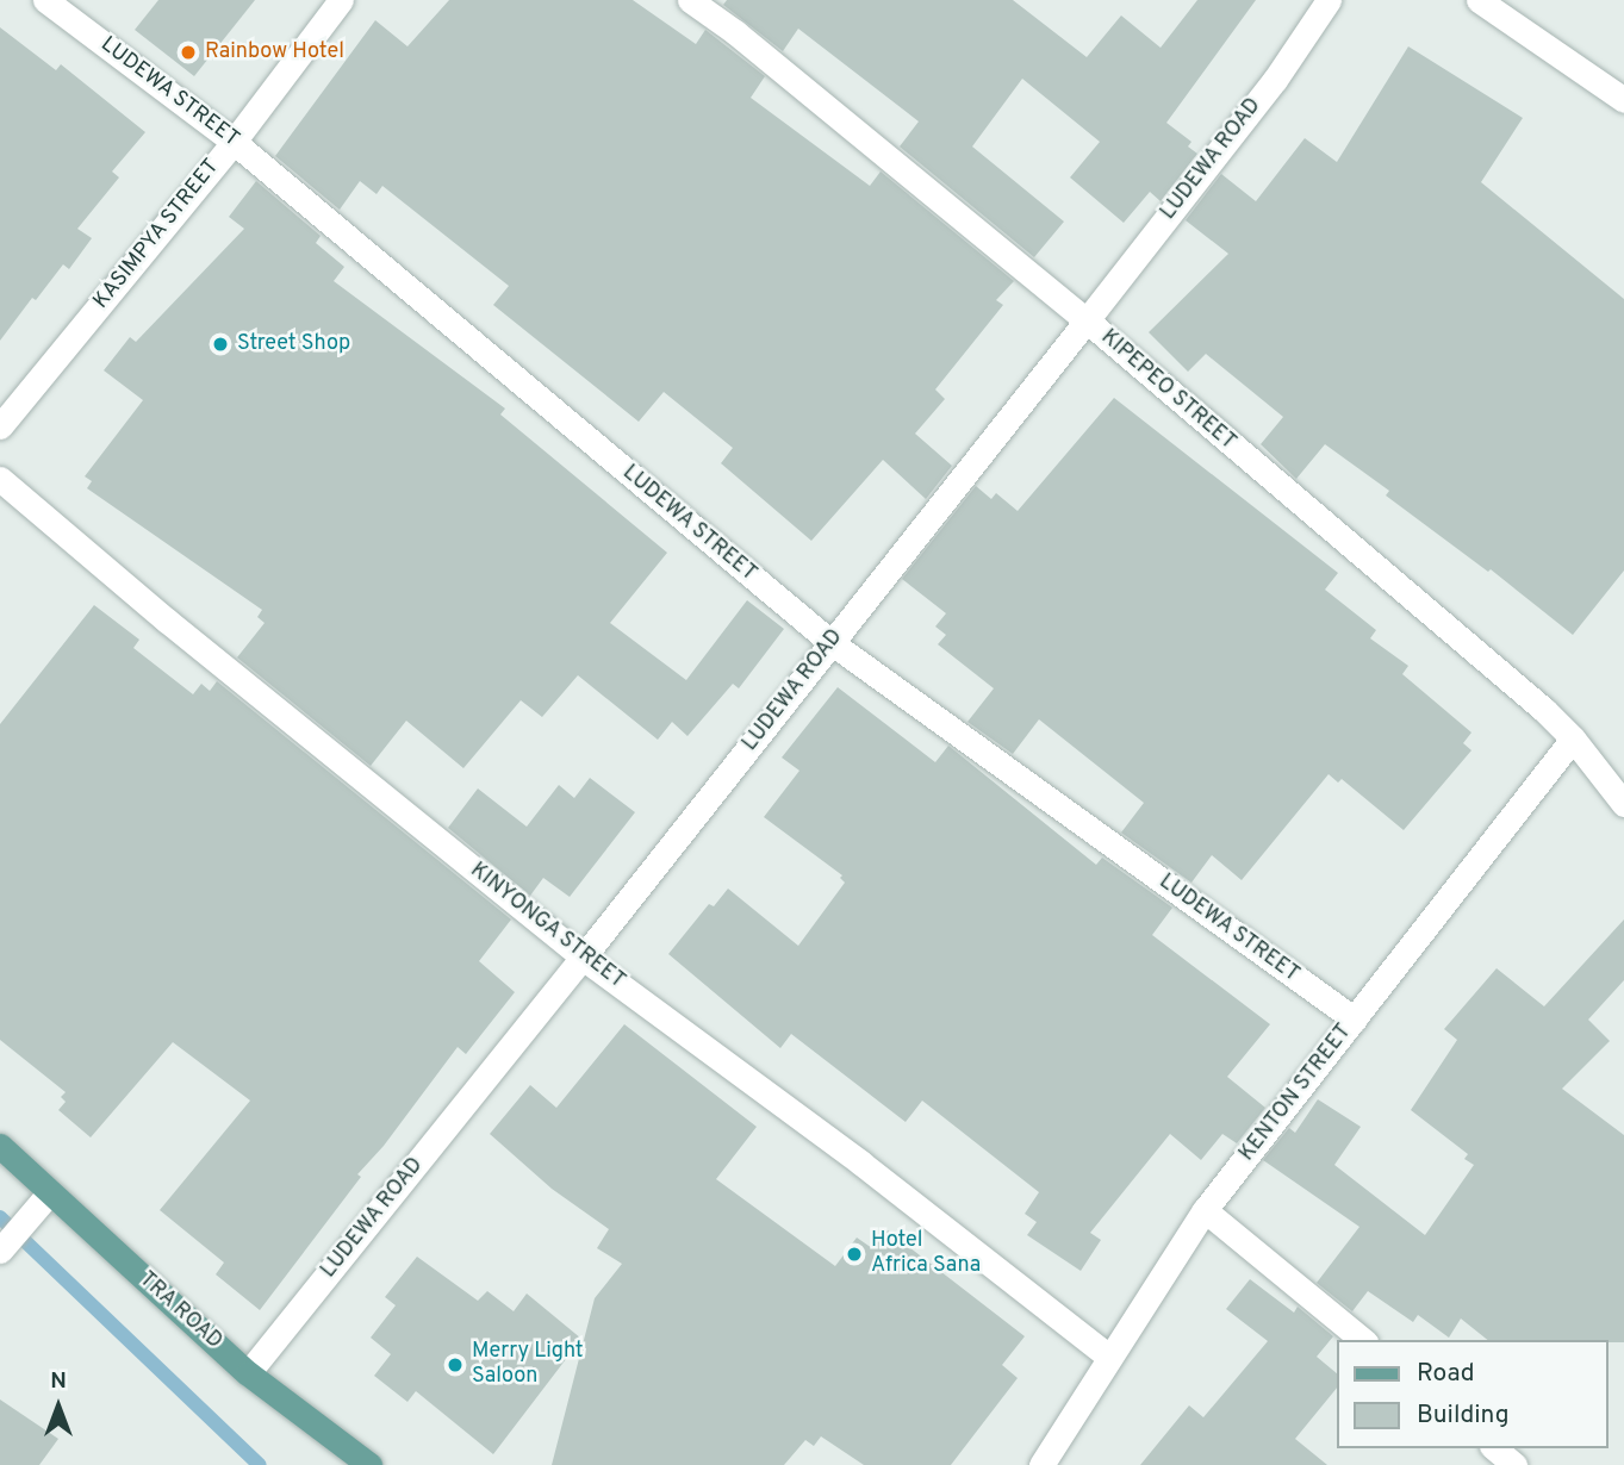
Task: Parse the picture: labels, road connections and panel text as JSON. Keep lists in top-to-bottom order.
{
  "streets": {
    "main road": ["TRA ROAD"],
    "street": [
      "LUDEWA STREET",
      "LUDEWA ROAD",
      "KASIMPYA STREET",
      "KIPEPEO STREET",
      "KINYONGA STREET",
      "KENTON STREET"
    ]
  },
  "crossings": [
    ["LUDEWA STREET", "LUDEWA ROAD"],
    ["LUDEWA STREET", "KASIMPYA STREET"],
    ["LUDEWA STREET", "KENTON STREET"],
    ["LUDEWA ROAD", "KIPEPEO STREET"],
    ["LUDEWA ROAD", "KINYONGA STREET"],
    ["LUDEWA ROAD", "TRA ROAD"],
    ["KIPEPEO STREET", "KENTON STREET"],
    ["KINYONGA STREET", "KENTON STREET"]
  ],
  "places": [
    "Rainbow Hotel",
    "Street Shop",
    "Hotel Africa Sana",
    "Merry Light Saloon"
  ],
  "legend": ["Road", "Building"],
  "north": "top"
}
